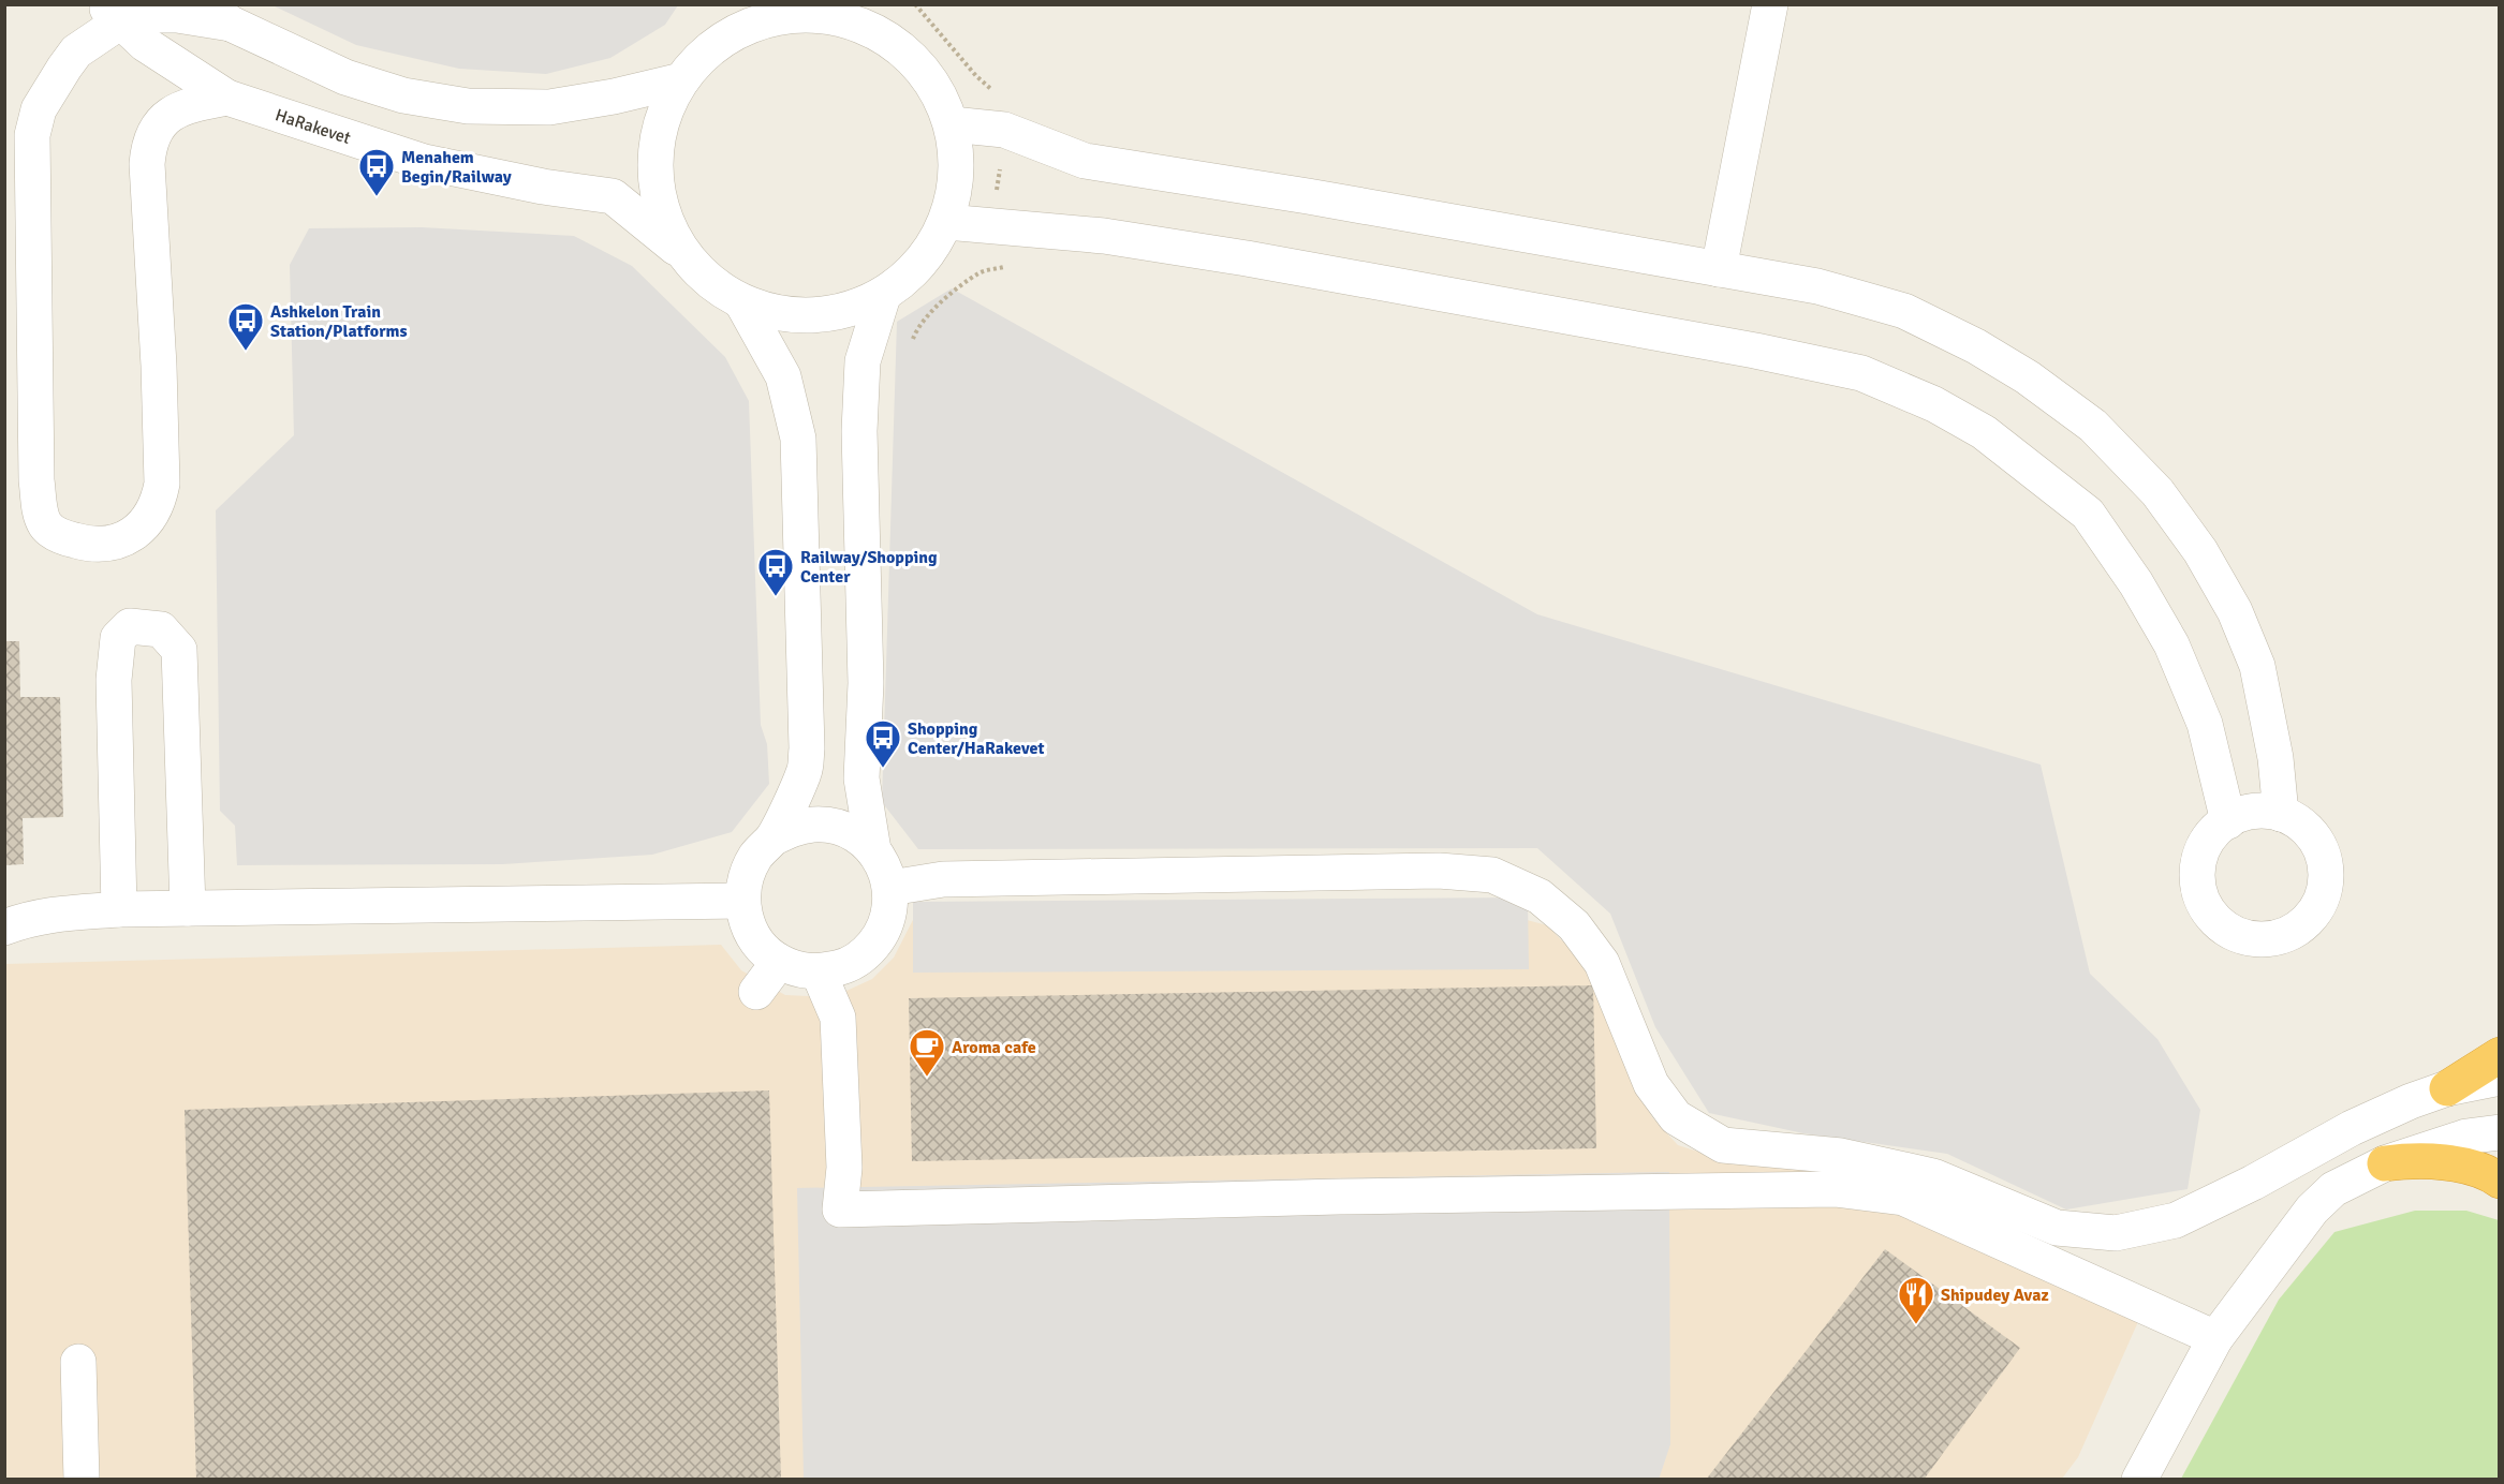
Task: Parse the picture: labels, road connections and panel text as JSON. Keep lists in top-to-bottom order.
{
  "streets": {
    "street": ["HaRakevet"]
  },
  "places": {
    "bus stop": [
      "Menahem Begin/Railway",
      "Ashkelon Train Station/Platforms",
      "Railway/Shopping Center",
      "Shopping Center/HaRakevet"
    ],
    "cafe": ["Aroma cafe"],
    "restaurant": ["Shipudey Avaz"]
  }
}
